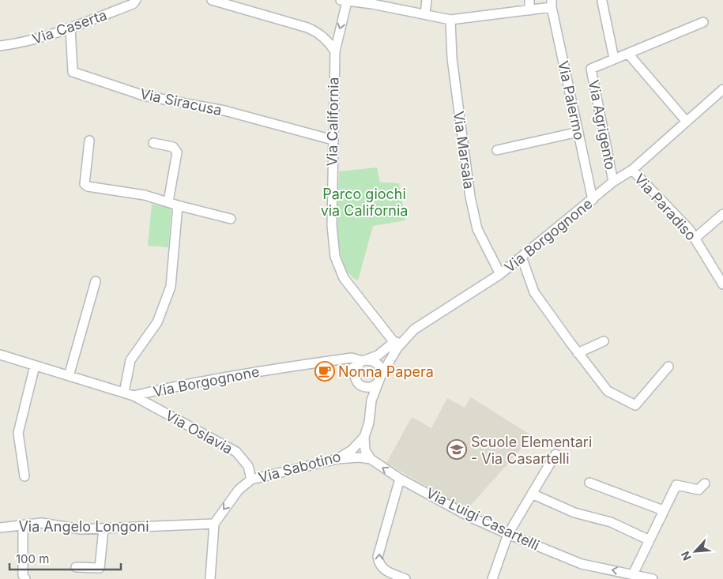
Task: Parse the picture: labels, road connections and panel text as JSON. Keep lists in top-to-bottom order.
{
  "streets": {
    "street": [
      "Via Caserta",
      "Via Palermo",
      "Via Siracusa",
      "Via California",
      "Via Agrigento",
      "Via Marsala",
      "Via Paradiso",
      "Via Borgognone",
      "Via Oslavia",
      "Via Sabotino",
      "Via Luigi Casartelli",
      "Via Angelo Longoni"
    ]
  },
  "crossings": [
    ["Via Caserta", "Via Siracusa"],
    ["Via Palermo", "Via Borgognone"],
    ["Via Siracusa", "Via California"],
    ["Via California", "Via Borgognone"],
    ["Via Agrigento", "Via Borgognone"],
    ["Via Marsala", "Via Borgognone"],
    ["Via Paradiso", "Via Borgognone"],
    ["Via Borgognone", "Via Oslavia"],
    ["Via Oslavia", "Via Sabotino"]
  ],
  "parks": ["Parco giochi via California"],
  "places": {
    "cafe": ["Nonna Papera"],
    "school or university": ["Scuole Elementari - Via Casartelli"]
  },
  "scale_bar": "100 m",
  "north": "bottom left"
}
